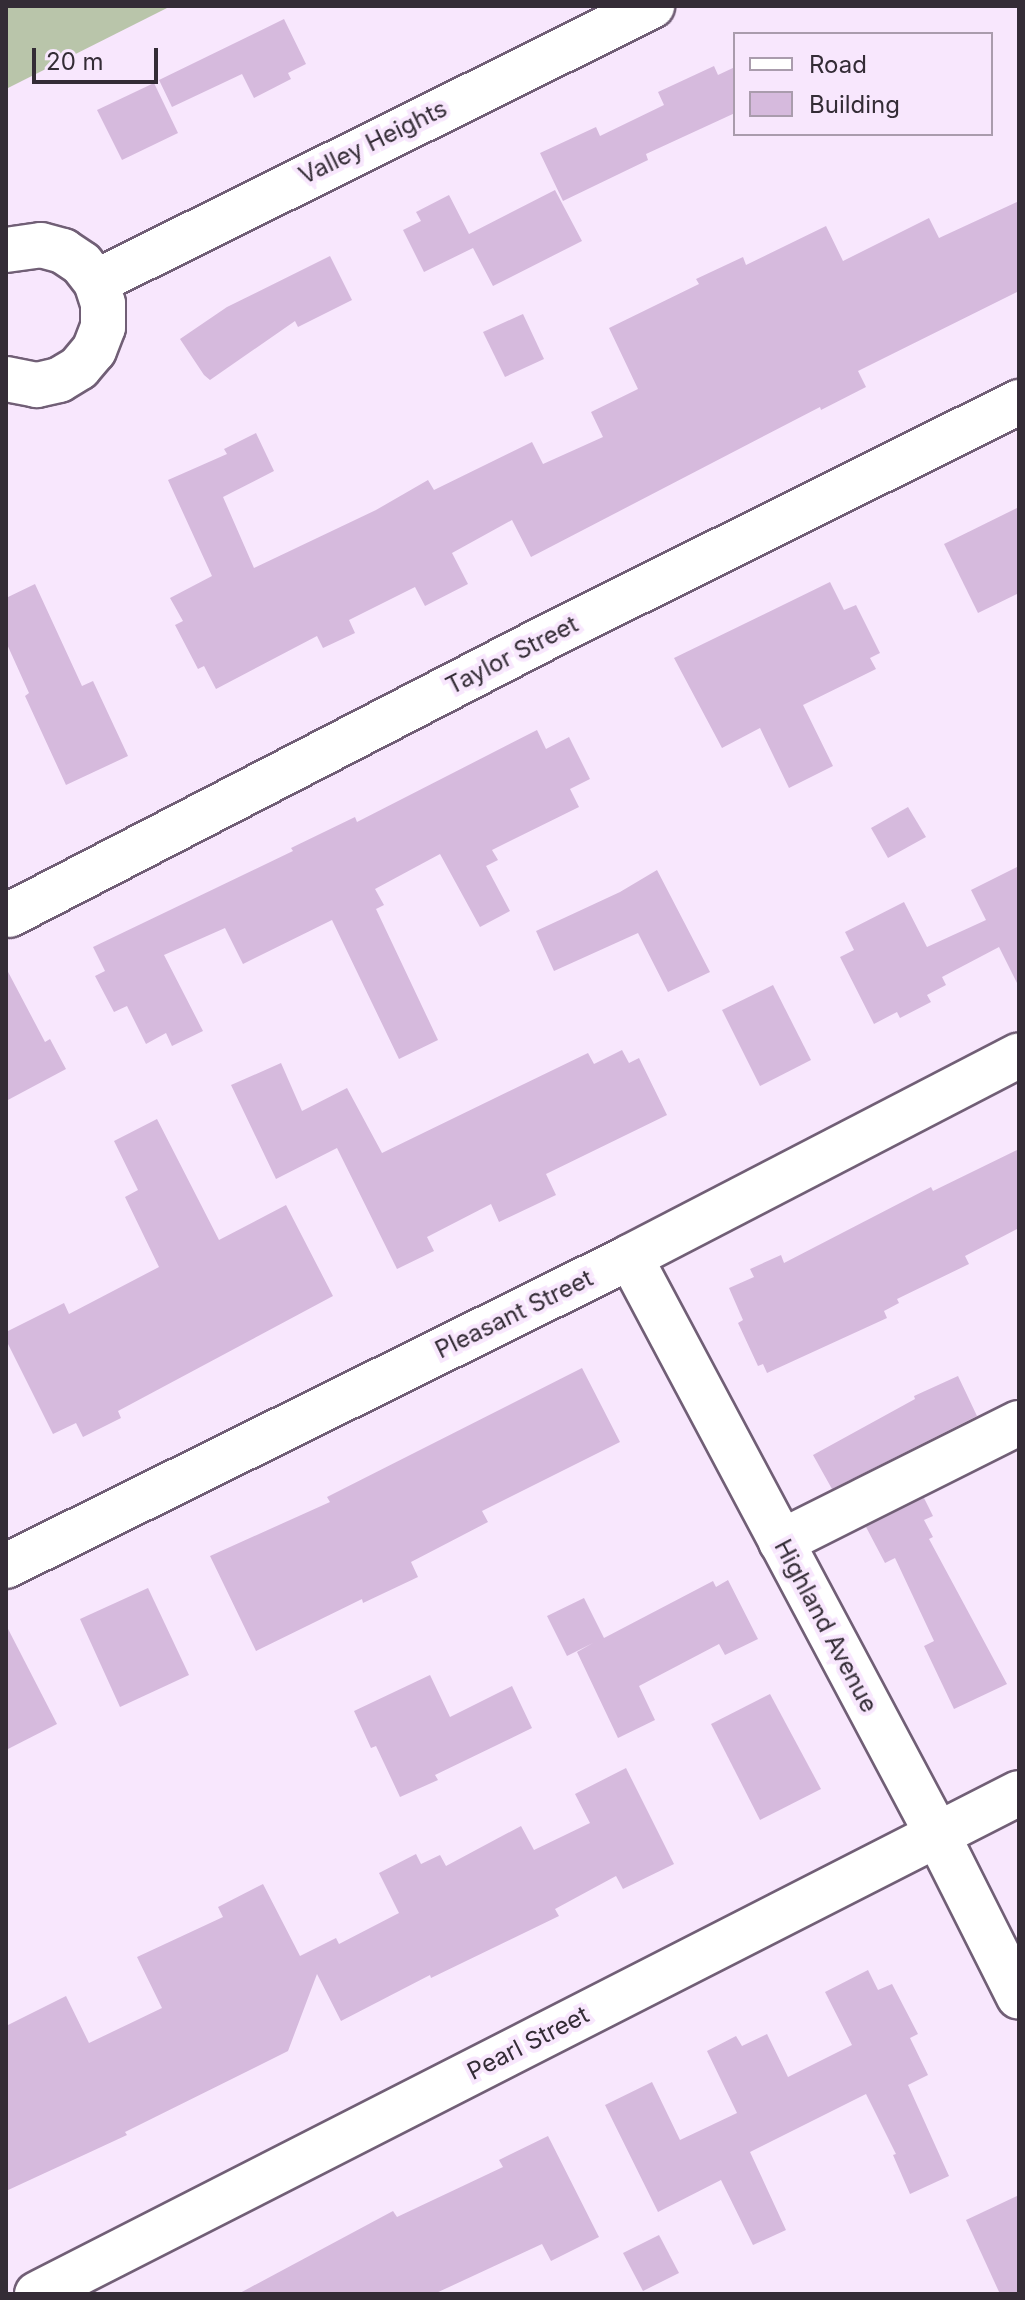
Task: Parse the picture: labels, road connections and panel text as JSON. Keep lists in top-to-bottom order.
{
  "streets": {
    "street": [
      "Valley Heights",
      "Taylor Street",
      "Pleasant Street",
      "Highland Avenue",
      "Pearl Street"
    ]
  },
  "crossings": [
    ["Pleasant Street", "Highland Avenue"],
    ["Highland Avenue", "Pearl Street"]
  ],
  "legend": ["Road", "Building"],
  "scale_bar": "20 m"
}
